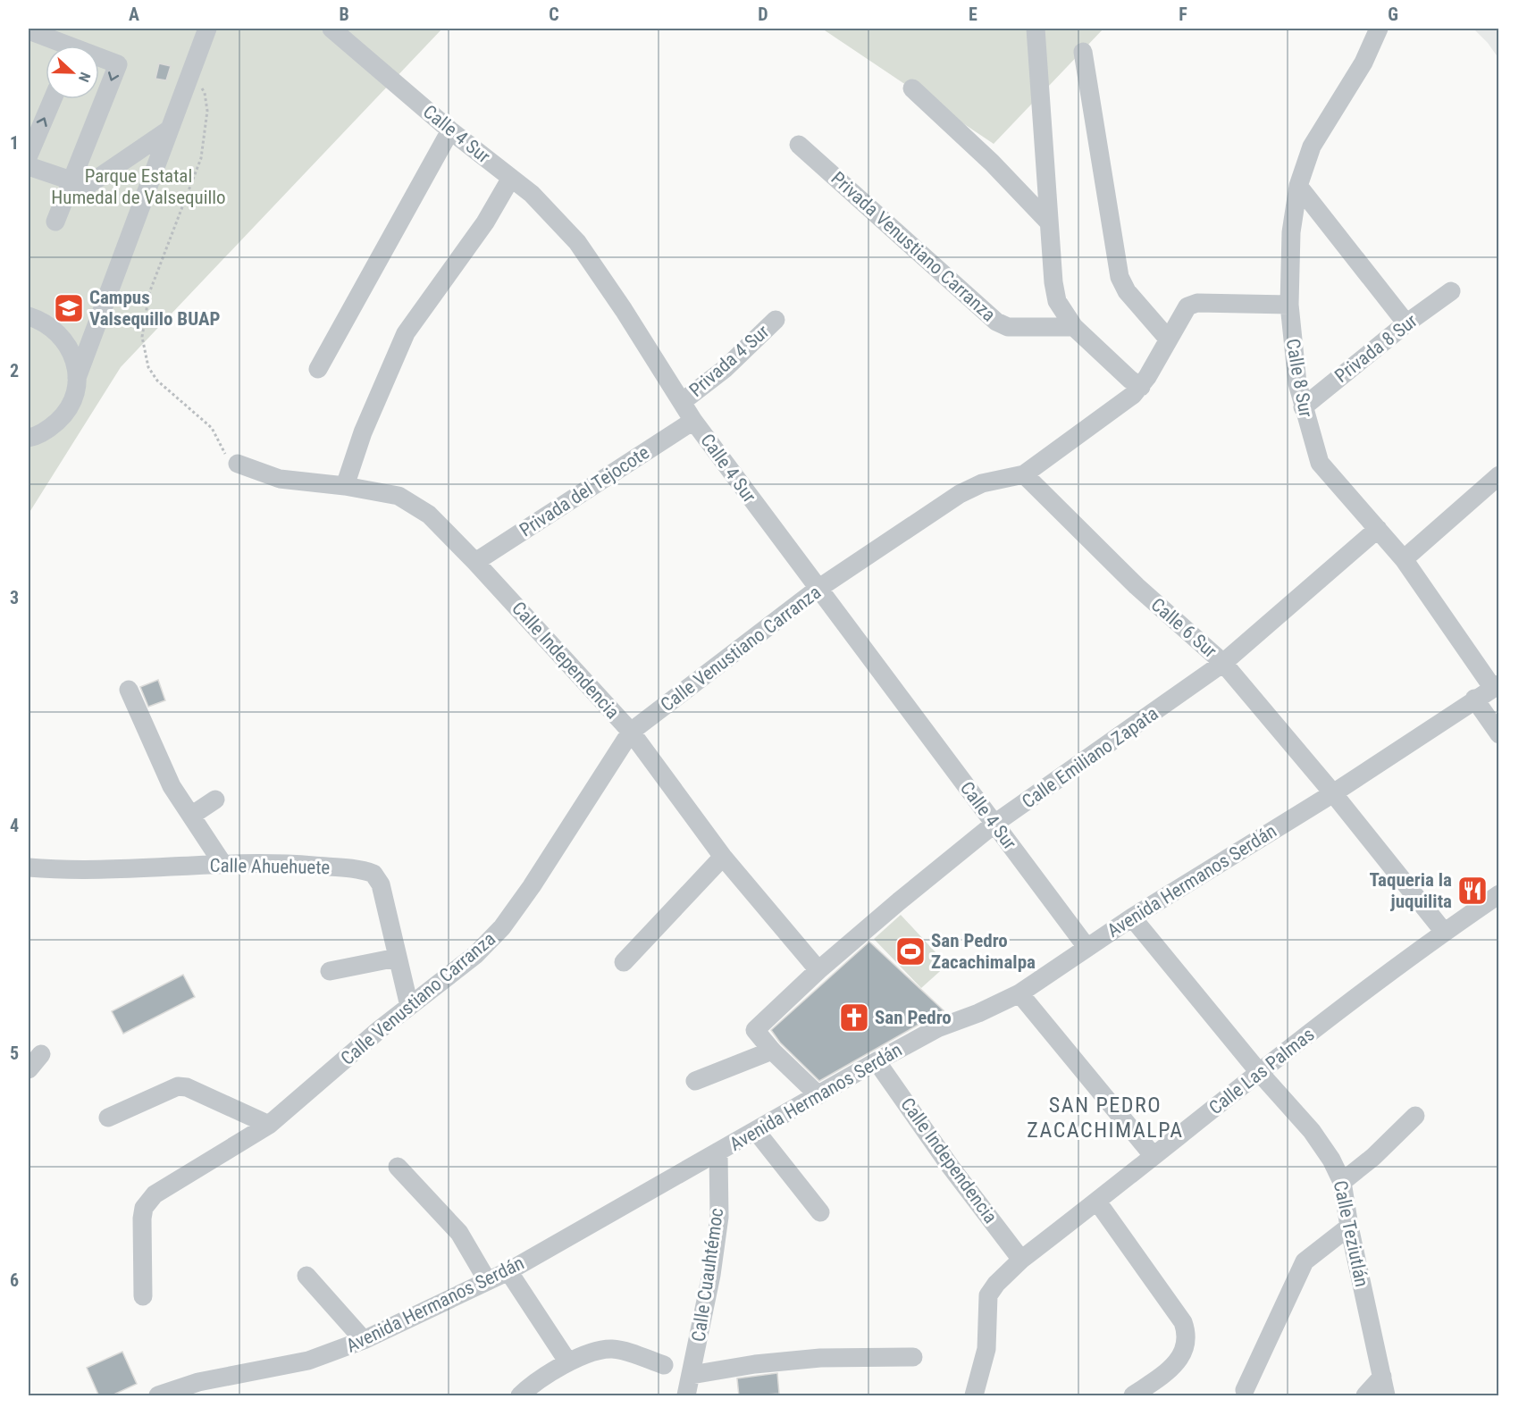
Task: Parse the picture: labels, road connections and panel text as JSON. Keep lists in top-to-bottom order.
{
  "streets": {
    "street": [
      "Calle 4 Sur",
      "Privada Venustiano Carranza",
      "Privada 8 Sur",
      "Privada 4 Sur",
      "Calle 8 Sur",
      "Privada del Tejocote",
      "Calle 6 Sur",
      "Calle Venustiano Carranza",
      "Calle Independencia",
      "Calle Emiliano Zapata",
      "Calle Ahuehuete",
      "Avenida Hermanos Serdán",
      "Calle Las Palmas",
      "Calle Teziutlán",
      "Calle Cuauhtémoc"
    ]
  },
  "crossings": [
    ["Calle 4 Sur", "Privada 4 Sur"],
    ["Calle 4 Sur", "Privada del Tejocote"],
    ["Calle 4 Sur", "Calle Venustiano Carranza"],
    ["Calle 4 Sur", "Calle Emiliano Zapata"],
    ["Calle 4 Sur", "Avenida Hermanos Serdán"],
    ["Privada 8 Sur", "Calle 8 Sur"],
    ["Calle 8 Sur", "Calle Venustiano Carranza"],
    ["Calle 8 Sur", "Calle Emiliano Zapata"],
    ["Calle 8 Sur", "Avenida Hermanos Serdán"],
    ["Privada del Tejocote", "Calle Independencia"],
    ["Calle 6 Sur", "Calle Venustiano Carranza"],
    ["Calle 6 Sur", "Calle Emiliano Zapata"],
    ["Calle 6 Sur", "Avenida Hermanos Serdán"],
    ["Calle 6 Sur", "Calle Las Palmas"],
    ["Calle Venustiano Carranza", "Calle Independencia"],
    ["Calle Venustiano Carranza", "Calle Ahuehuete"],
    ["Calle Independencia", "Calle Emiliano Zapata"],
    ["Calle Independencia", "Avenida Hermanos Serdán"],
    ["Calle Independencia", "Calle Las Palmas"],
    ["Avenida Hermanos Serdán", "Calle Teziutlán"],
    ["Avenida Hermanos Serdán", "Calle Cuauhtémoc"],
    ["Calle Las Palmas", "Calle Teziutlán"]
  ],
  "districts": ["SAN PEDRO ZACACHIMALPA"],
  "parks": ["Parque Estatal Humedal de Valsequillo"],
  "places": {
    "school or university": ["Campus Valsequillo BUAP"],
    "restaurant": ["Taqueria la juquilita"],
    "sports": ["San Pedro Zacachimalpa"],
    "church": ["San Pedro"]
  },
  "north": "right",
  "grid": {
    "columns": [
      "A",
      "B",
      "C",
      "D",
      "E",
      "F",
      "G"
    ],
    "rows": [
      "1",
      "2",
      "3",
      "4",
      "5",
      "6"
    ]
  }
}
